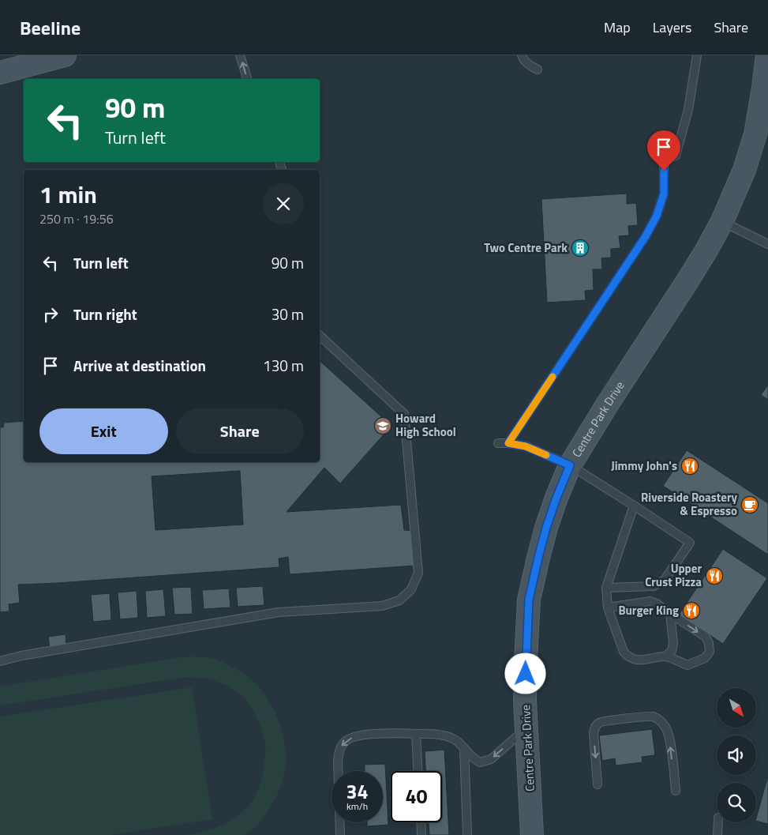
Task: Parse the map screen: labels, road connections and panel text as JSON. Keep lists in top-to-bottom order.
{
  "streets": {
    "street": ["Centre Park Drive"]
  },
  "places": {
    "building": ["Two Centre Park"],
    "school or university": ["Howard High School"],
    "restaurant": ["Jimmy John's", "Upper Crust Pizza", "Burger King"],
    "cafe": ["Riverside Roastery & Espresso"]
  },
  "north": "bottom right",
  "page": {
    "header": "Beeline",
    "nav": ["Map", "Layers", "Share"],
    "turn": ["90 m", "Turn left"],
    "heading": ["1 min", "250 m · 19:56"],
    "list": [
      {
        "name": "Turn left",
        "value": "90 m"
      },
      {
        "name": "Turn right",
        "value": "30 m"
      },
      {
        "name": "Arrive at destination",
        "value": "130 m"
      }
    ],
    "buttons": ["Exit", "Share"],
    "speed": "34 km/h",
    "limit": "40"
  }
}
